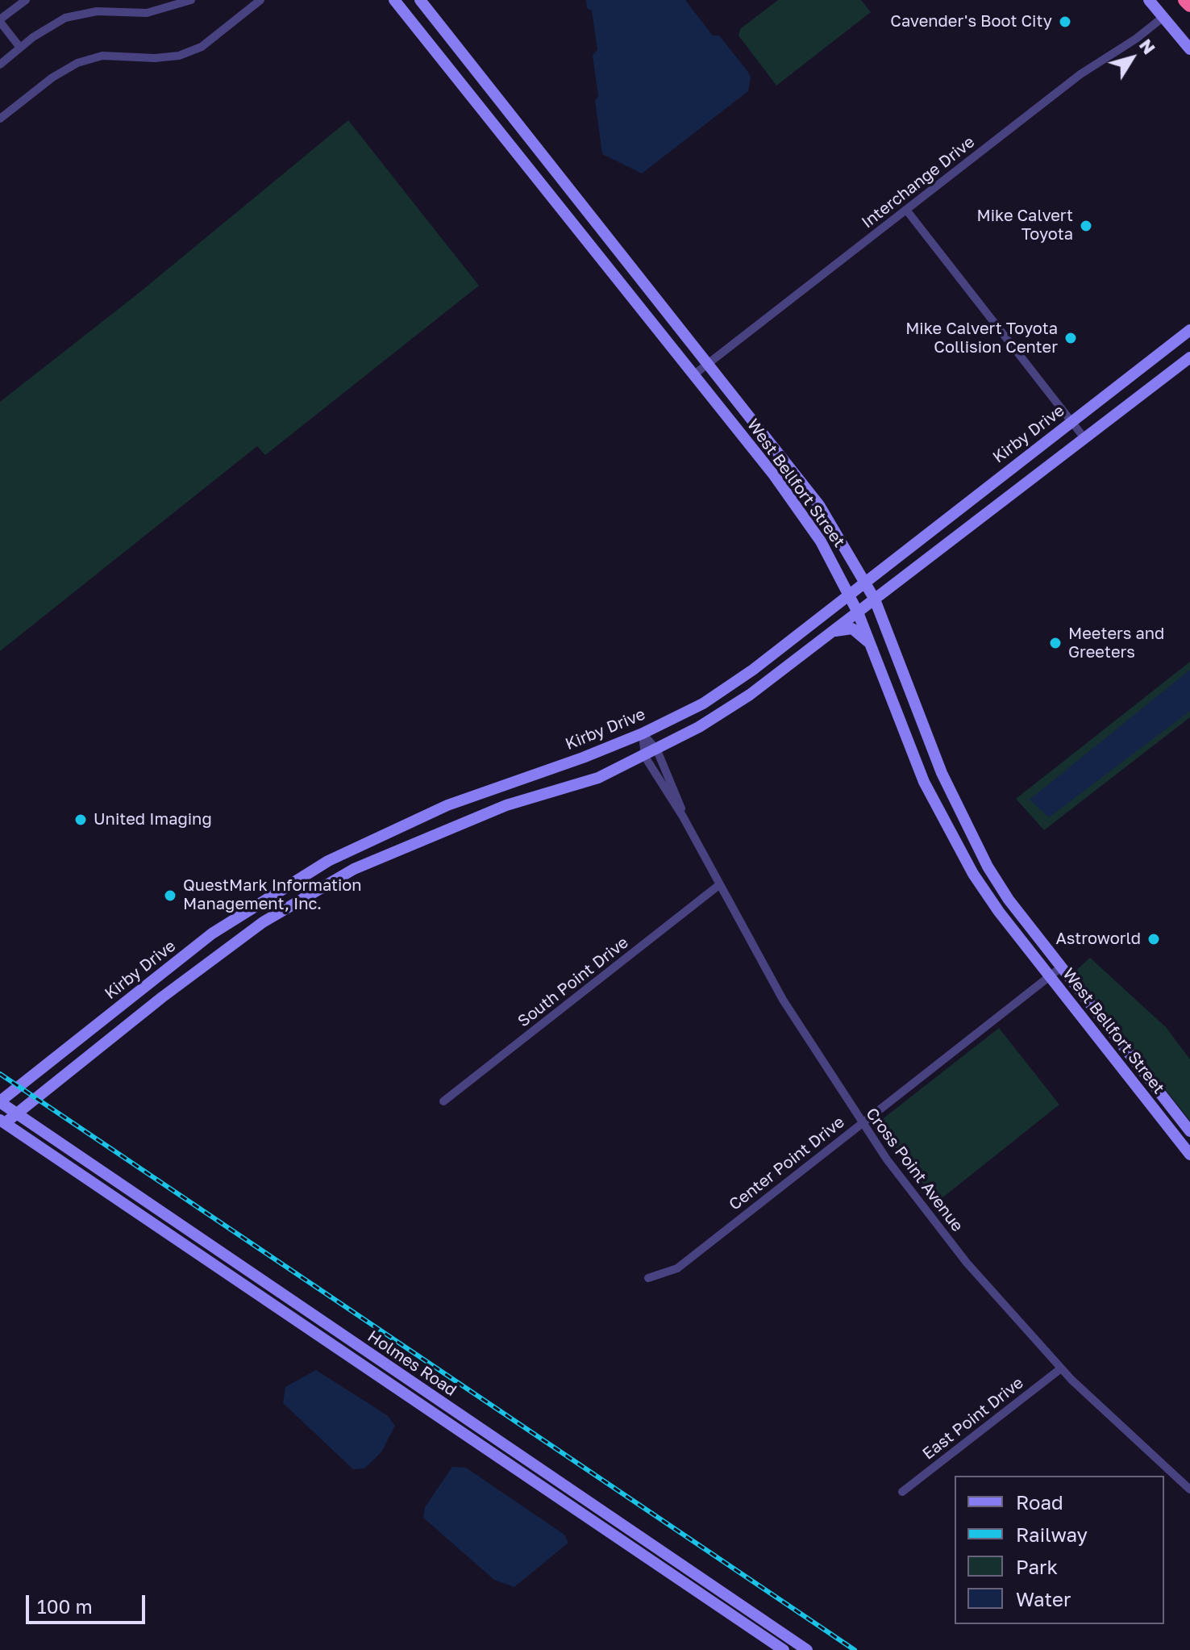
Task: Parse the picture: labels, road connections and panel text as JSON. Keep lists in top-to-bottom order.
{
  "streets": {
    "main road": ["Kirby Drive", "West Bellfort Street", "Holmes Road"],
    "street": [
      "Interchange Drive",
      "South Point Drive",
      "Center Point Drive",
      "Cross Point Avenue",
      "East Point Drive"
    ]
  },
  "crossings": [
    ["Interchange Drive", "West Bellfort Street"],
    ["Kirby Drive", "West Bellfort Street"],
    ["Kirby Drive", "Cross Point Avenue"],
    ["Kirby Drive", "Holmes Road"],
    ["West Bellfort Street", "Center Point Drive"],
    ["South Point Drive", "Cross Point Avenue"],
    ["Center Point Drive", "Cross Point Avenue"],
    ["Cross Point Avenue", "East Point Drive"]
  ],
  "places": [
    "Cavender's Boot City",
    "Mike Calvert Toyota",
    "Mike Calvert Toyota Collision Center",
    "Meeters and Greeters",
    "United Imaging",
    "QuestMark Information Management, Inc.",
    "Astroworld"
  ],
  "legend": [
    "Road",
    "Railway",
    "Park",
    "Water"
  ],
  "scale_bar": "100 m",
  "north": "top right"
}
